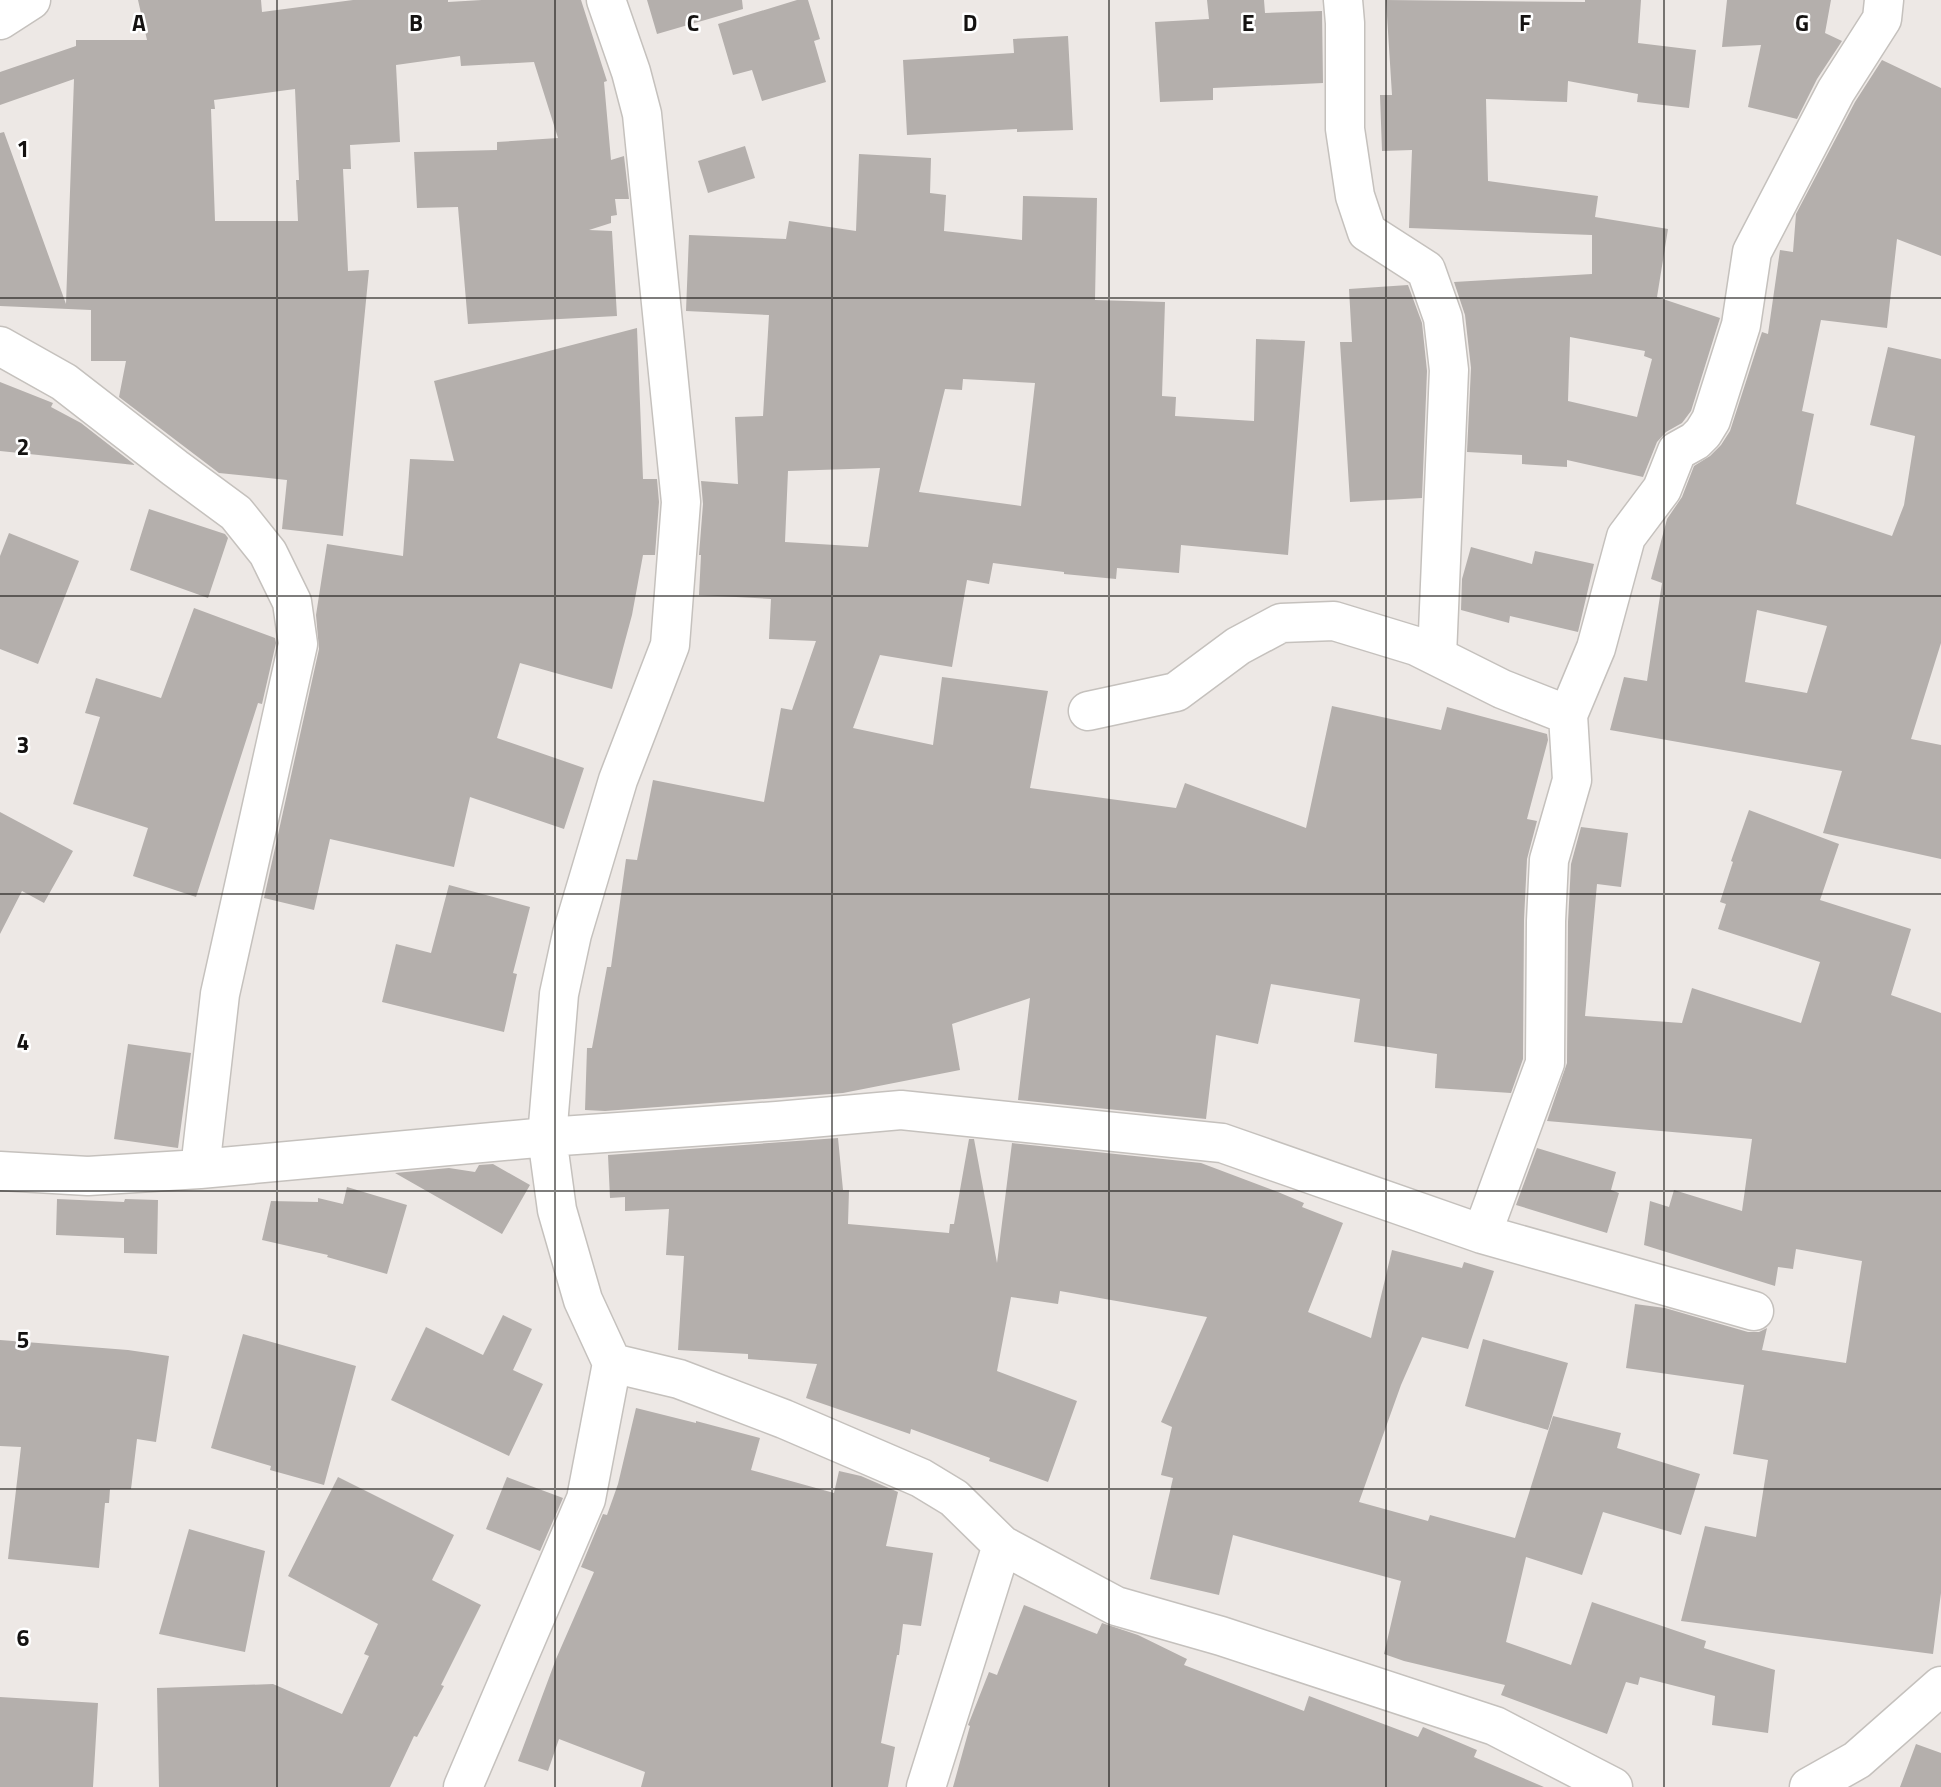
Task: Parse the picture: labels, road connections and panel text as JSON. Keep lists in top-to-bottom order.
{
  "grid": {
    "columns": [
      "A",
      "B",
      "C",
      "D",
      "E",
      "F",
      "G"
    ],
    "rows": [
      "1",
      "2",
      "3",
      "4",
      "5",
      "6"
    ]
  }
}
